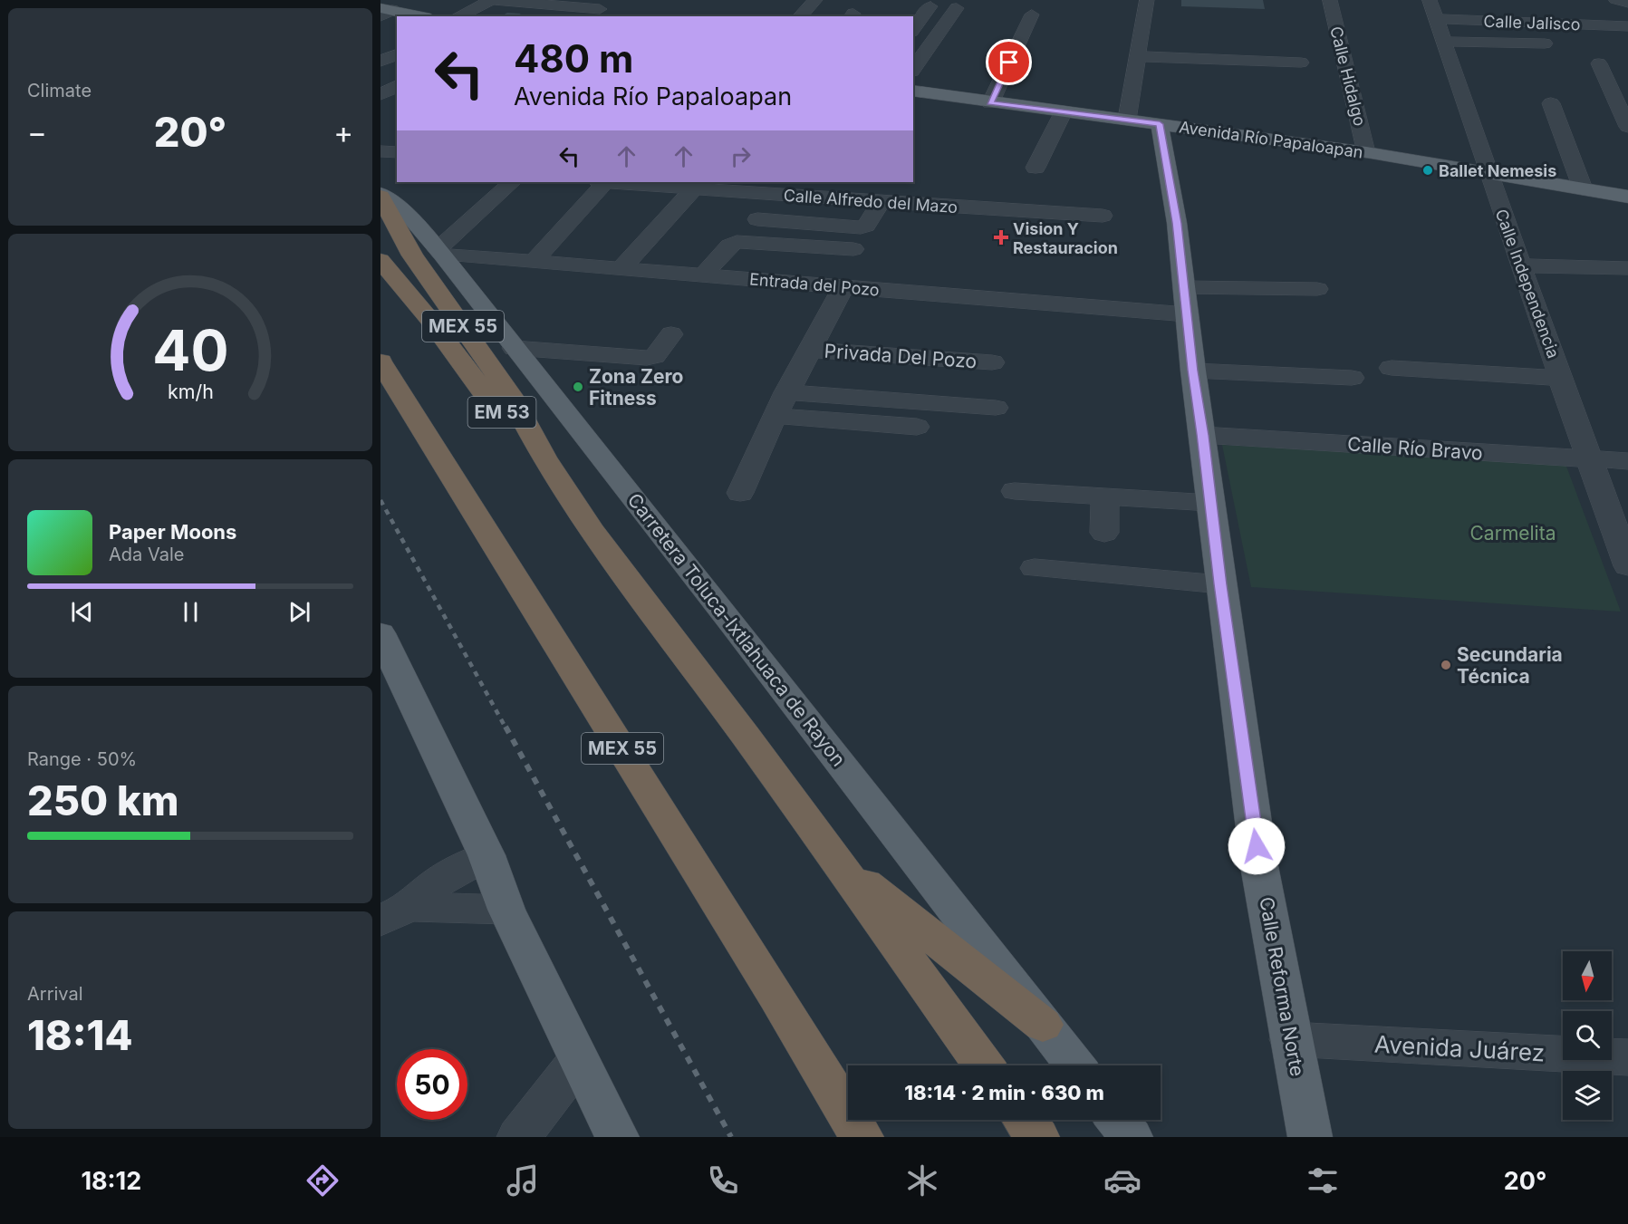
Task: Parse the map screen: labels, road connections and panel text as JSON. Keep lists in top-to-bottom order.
{
  "streets": {
    "highway": ["MEX 55", "EM 53", "Carretera Toluca-Ixtlahuaca de Rayon"],
    "main road": ["Avenida Río Papaloapan", "Calle Reforma Norte"],
    "street": [
      "Calle Jalisco",
      "Calle Hidalgo",
      "Calle Alfredo del Mazo",
      "Calle Independencia",
      "Entrada del Pozo",
      "Privada Del Pozo",
      "Calle Río Bravo",
      "Avenida Juárez"
    ]
  },
  "crossings": [
    ["Calle Jalisco", "Calle Independencia"],
    ["Calle Hidalgo", "Avenida Río Papaloapan"],
    ["Avenida Río Papaloapan", "Calle Independencia"],
    ["Avenida Río Papaloapan", "Calle Reforma Norte"],
    ["Calle Independencia", "Calle Río Bravo"],
    ["Entrada del Pozo", "Privada Del Pozo"],
    ["Entrada del Pozo", "Carretera Toluca-Ixtlahuaca de Rayon"],
    ["Entrada del Pozo", "Calle Reforma Norte"],
    ["EM 53", "Carretera Toluca-Ixtlahuaca de Rayon"],
    ["Calle Río Bravo", "Calle Reforma Norte"],
    ["Calle Reforma Norte", "Avenida Juárez"]
  ],
  "parks": ["Carmelita"],
  "places": {
    "other": ["Ballet Nemesis", "Zona Zero Fitness", "Secundaria Técnica"],
    "health": ["Vision Y Restauracion"]
  },
  "north": "bottom",
  "page": {
    "tile": [
      "Climate",
      ["Range · 50%", "250 km"],
      ["Arrival", "18:14"]
    ],
    "turn": ["480 m", "Avenida Río Papaloapan"],
    "heat": ["−", "20°", "+"],
    "song": ["Paper Moons", "Ada Vale"],
    "limit": "50",
    "trip": "18:14 · 2 min · 630 m",
    "tabs": ["18:12", "20°"],
    "gauge": ["40", "km/h"]
  }
}
